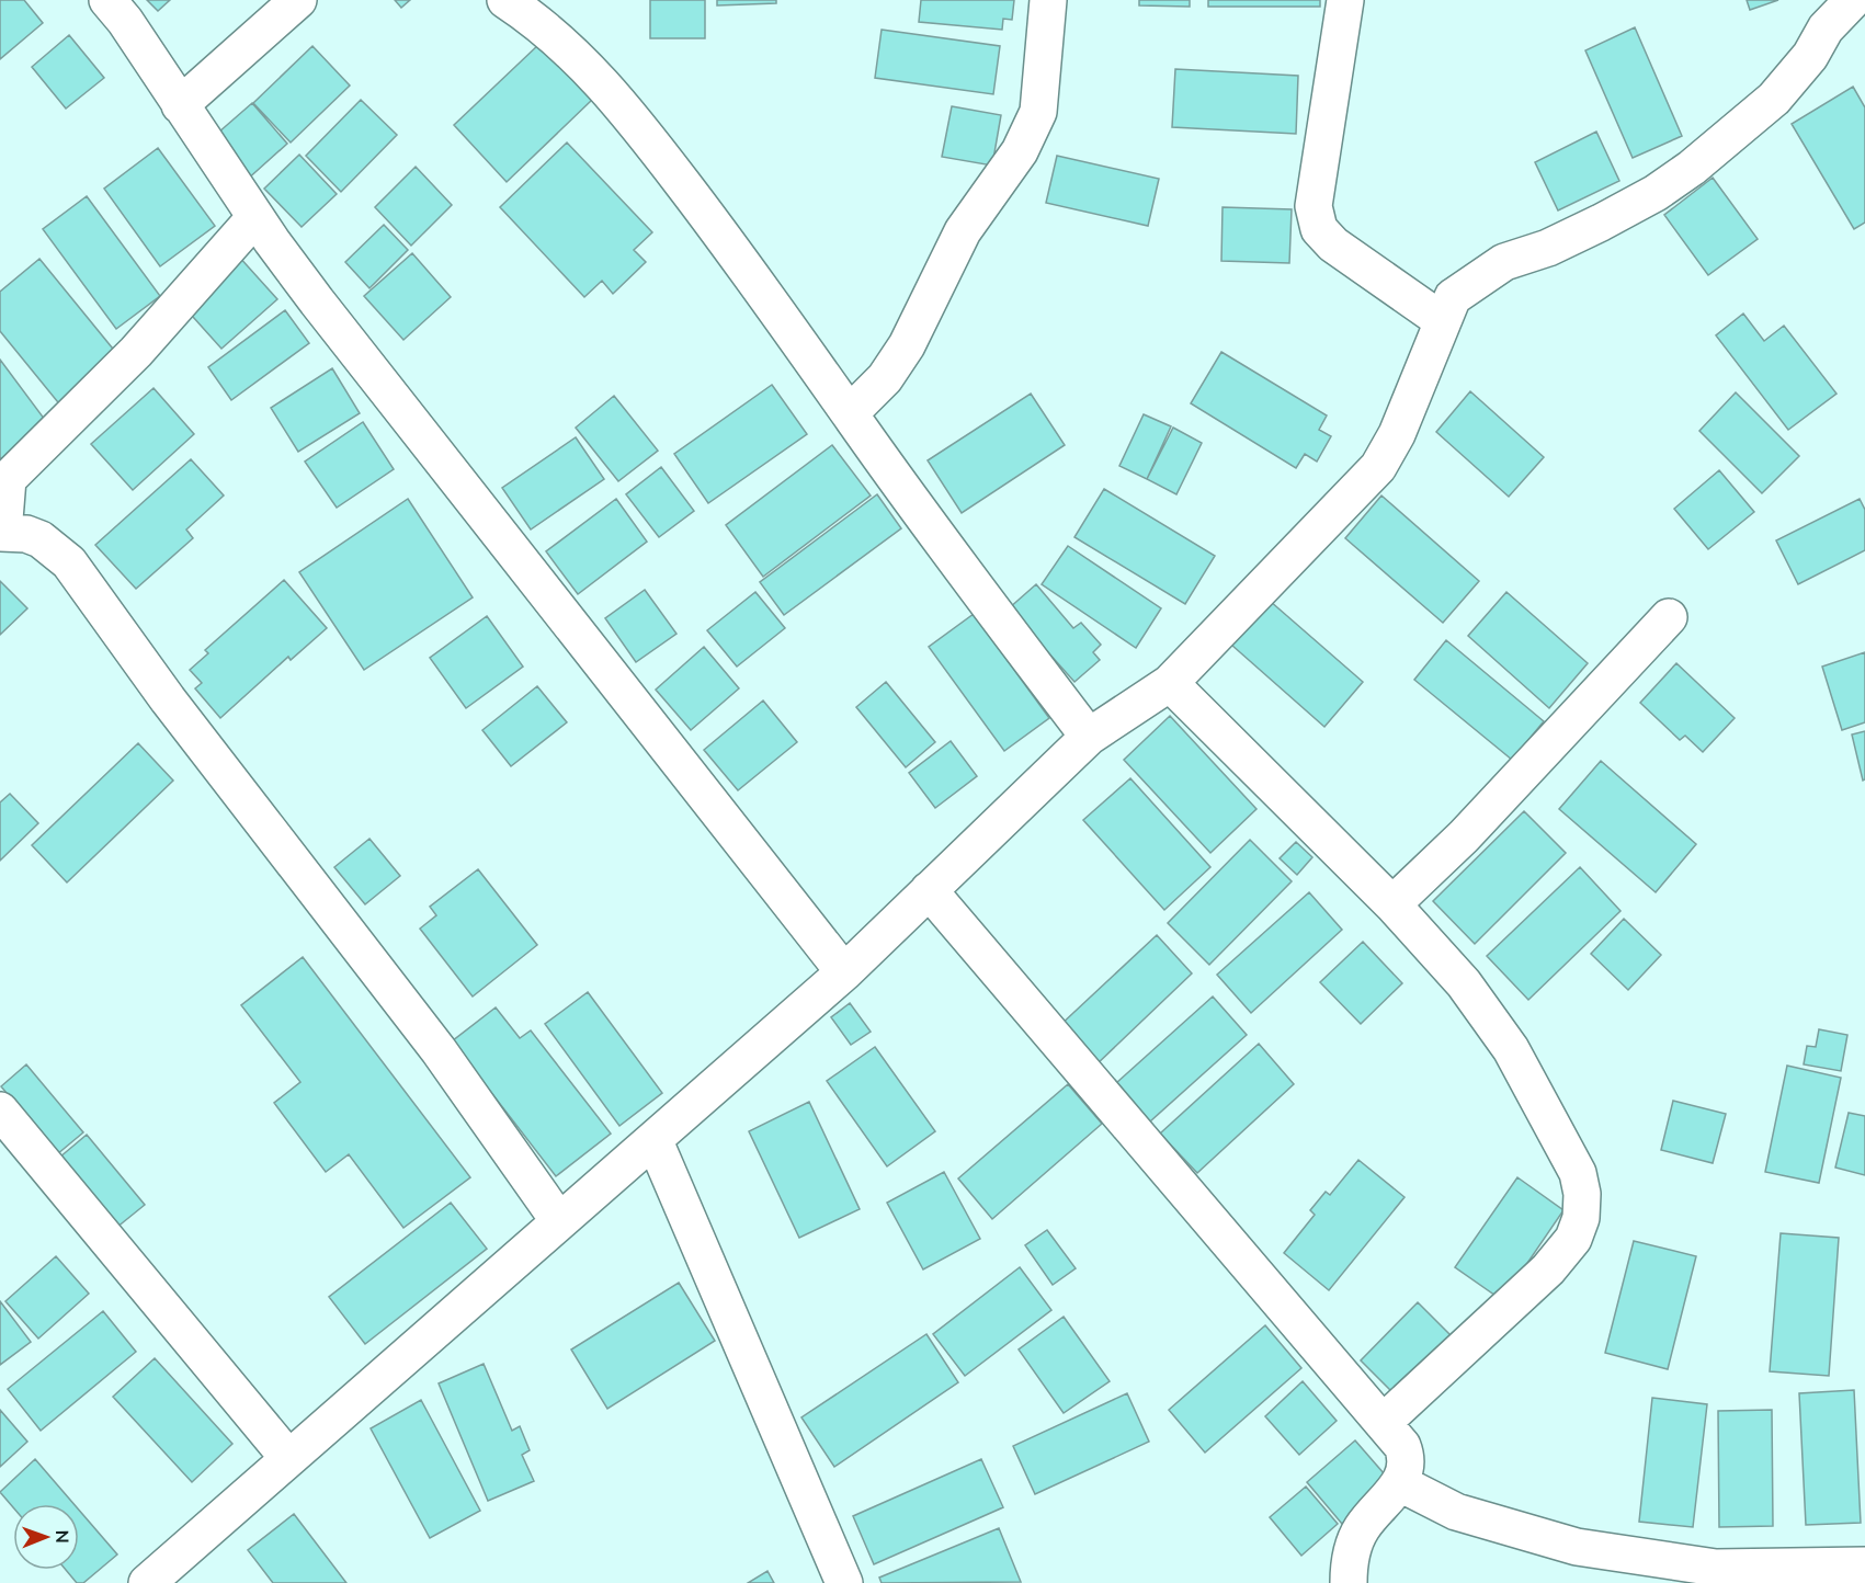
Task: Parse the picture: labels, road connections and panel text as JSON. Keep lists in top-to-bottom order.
{
  "north": "right"
}
